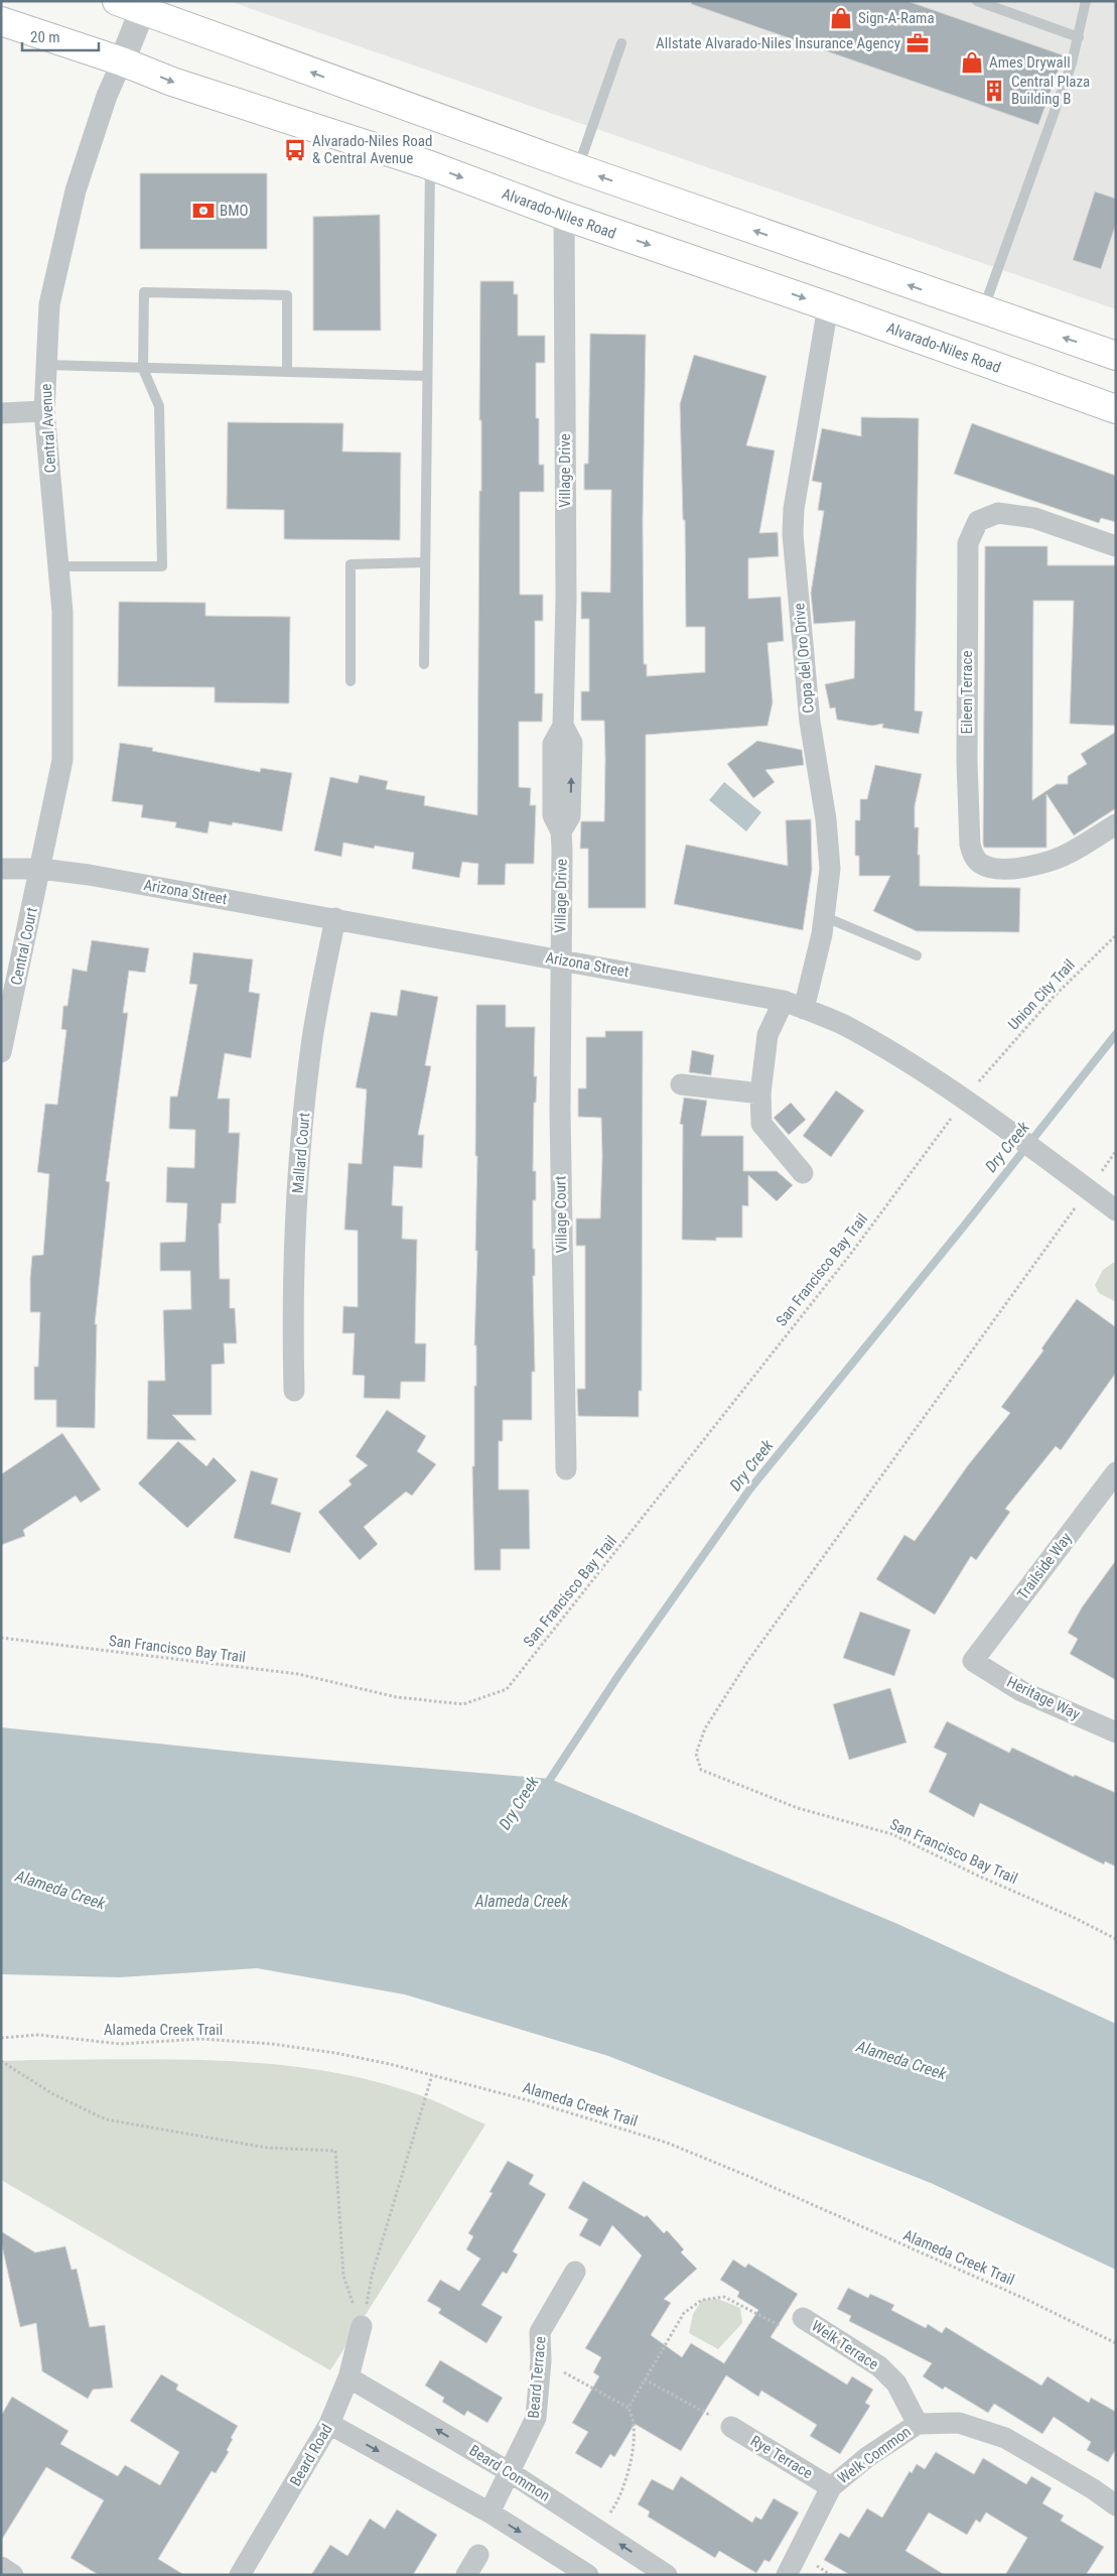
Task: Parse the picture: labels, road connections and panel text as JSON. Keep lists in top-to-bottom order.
{
  "streets": {
    "main road": ["Alvarado-Niles Road"],
    "street": [
      "Central Avenue",
      "Village Drive",
      "Copa del Oro Drive",
      "Eileen Terrace",
      "Arizona Street",
      "Central Court",
      "Mallard Court",
      "Village Court",
      "Trailside Way",
      "Heritage Way",
      "Welk Terrace",
      "Beard Terrace",
      "Beard Road",
      "Welk Common",
      "Rye Terrace",
      "Beard Common"
    ],
    "path": ["Union City Trail", "San Francisco Bay Trail", "Alameda Creek Trail"]
  },
  "crossings": [
    ["Alvarado-Niles Road", "Central Avenue"],
    ["Alvarado-Niles Road", "Village Drive"],
    ["Alvarado-Niles Road", "Copa del Oro Drive"],
    ["Central Avenue", "Arizona Street"],
    ["Central Avenue", "Central Court"],
    ["Village Drive", "Arizona Street"],
    ["Village Drive", "Village Court"],
    ["Copa del Oro Drive", "Arizona Street"],
    ["Arizona Street", "Central Court"],
    ["Arizona Street", "Mallard Court"],
    ["Arizona Street", "Village Court"],
    ["Arizona Street", "San Francisco Bay Trail"],
    ["Trailside Way", "Heritage Way"],
    ["Welk Terrace", "Welk Common"],
    ["Beard Terrace", "Beard Common"],
    ["Beard Road", "Beard Common"],
    ["Welk Common", "Rye Terrace"]
  ],
  "water": ["Dry Creek", "Alameda Creek"],
  "places": {
    "shop": ["Sign-A-Rama", "Ames Drywall"],
    "office": ["Allstate Alvarado-Niles Insurance Agency"],
    "building": ["Central Plaza Building B"],
    "bus stop": ["Alvarado-Niles Road & Central Avenue"],
    "bank": ["BMO"]
  },
  "scale_bar": "20 m"
}
